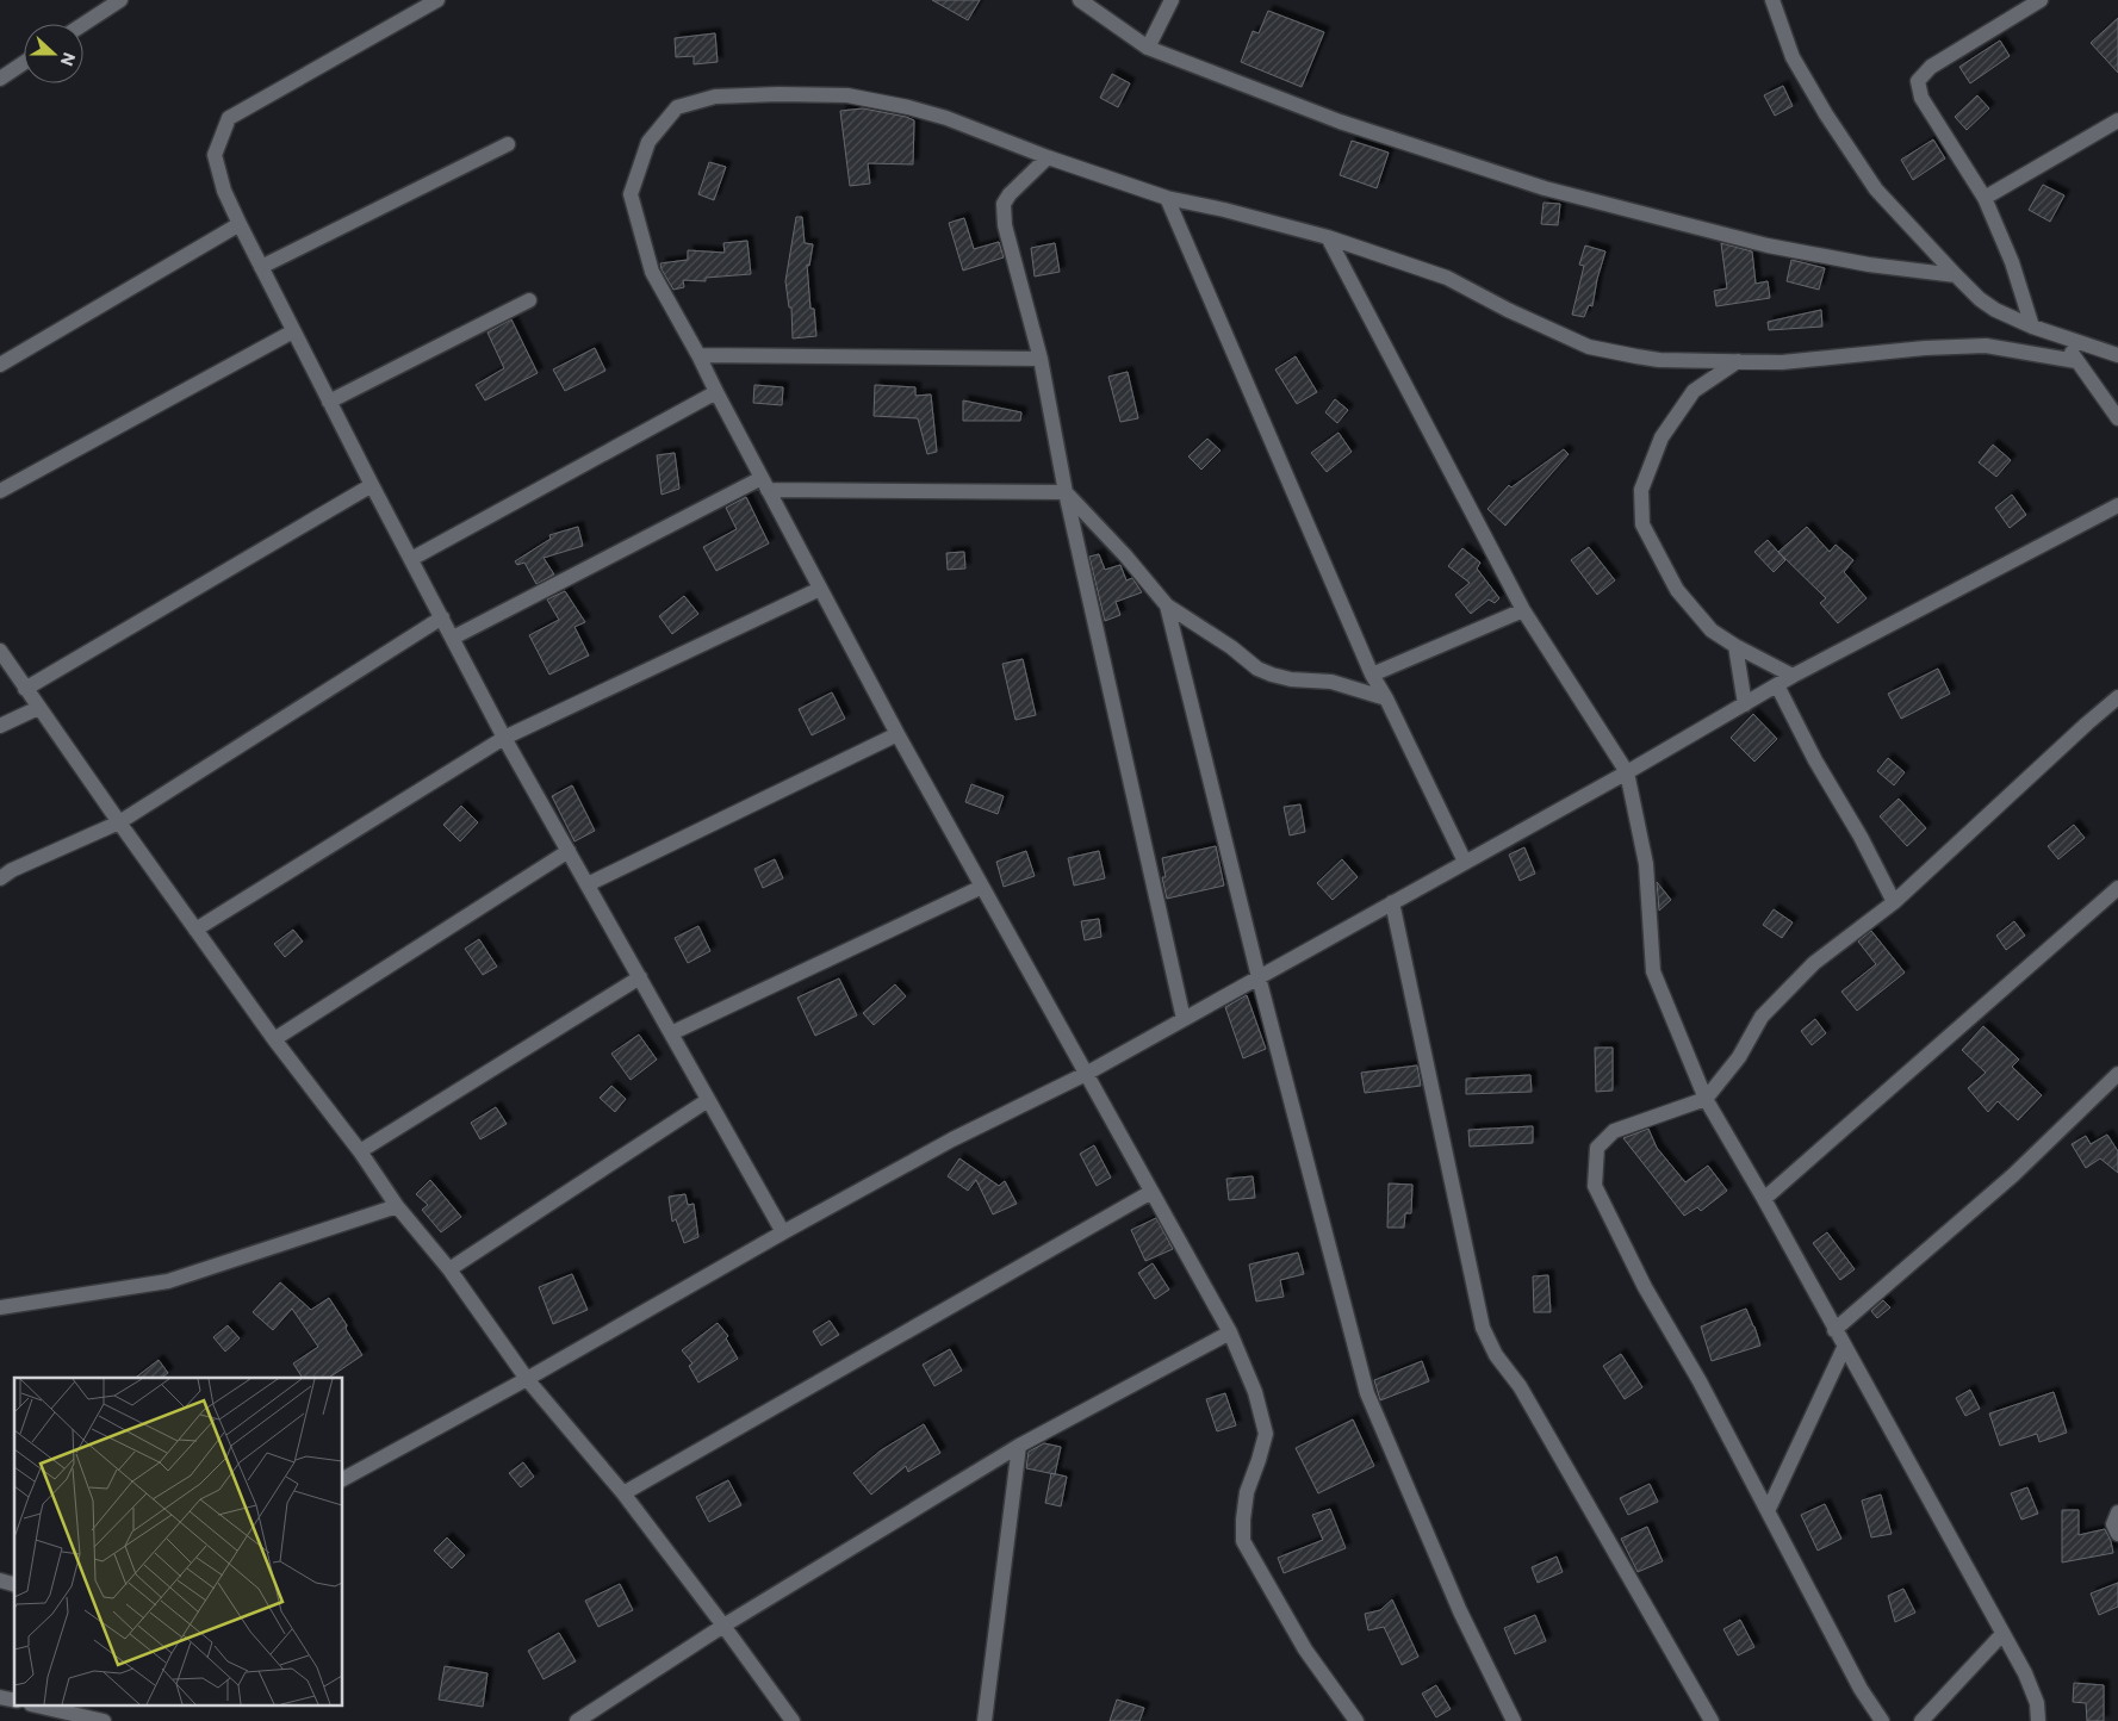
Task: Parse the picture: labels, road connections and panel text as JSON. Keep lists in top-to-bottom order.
{
  "north": "right"
}
